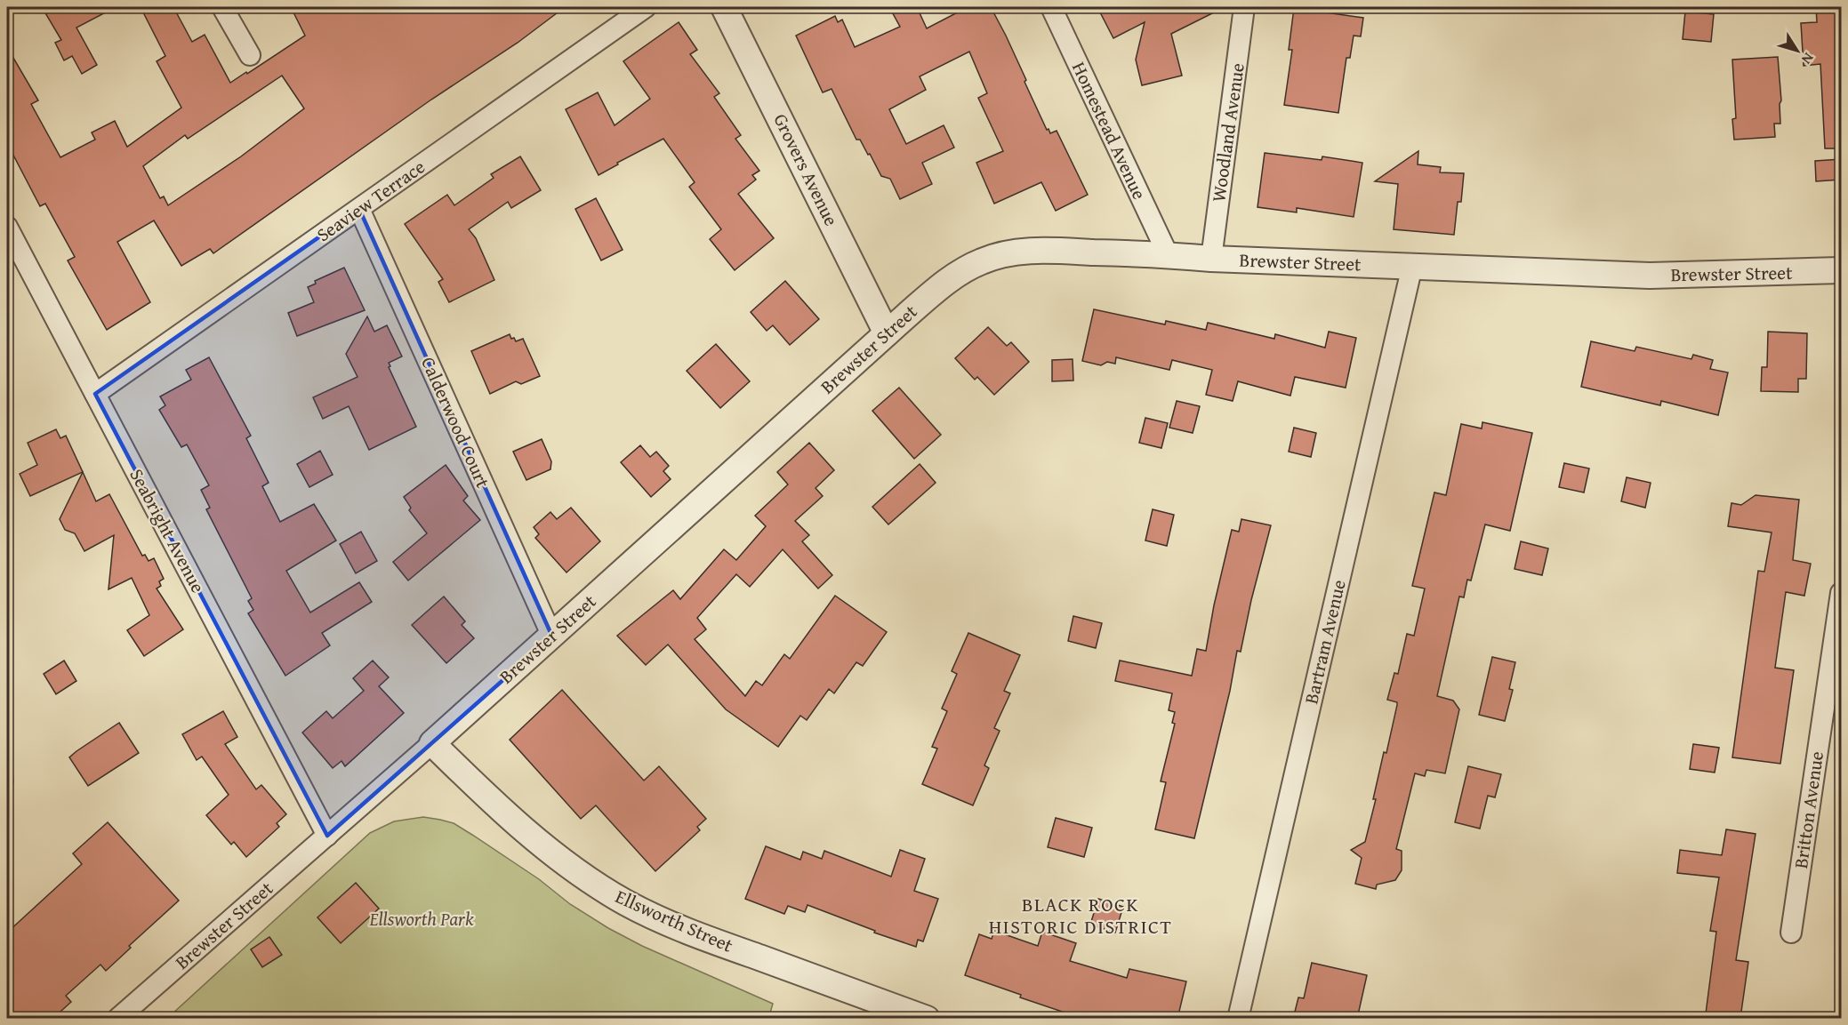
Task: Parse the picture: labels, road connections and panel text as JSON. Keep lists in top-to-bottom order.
{
  "streets": {
    "street": [
      "Homestead Avenue",
      "Woodland Avenue",
      "Grovers Avenue",
      "Seaview Terrace",
      "Brewster Street",
      "Calderwood Court",
      "Seabright Avenue",
      "Bartram Avenue",
      "Britton Avenue",
      "Ellsworth Street"
    ]
  },
  "crossings": [
    ["Homestead Avenue", "Brewster Street"],
    ["Woodland Avenue", "Brewster Street"],
    ["Grovers Avenue", "Brewster Street"],
    ["Seaview Terrace", "Calderwood Court"],
    ["Seaview Terrace", "Seabright Avenue"],
    ["Brewster Street", "Calderwood Court"],
    ["Brewster Street", "Seabright Avenue"],
    ["Brewster Street", "Bartram Avenue"],
    ["Brewster Street", "Ellsworth Street"]
  ],
  "districts": ["BLACK ROCK HISTORIC DISTRICT"],
  "parks": ["Ellsworth Park"],
  "north": "bottom right"
}
